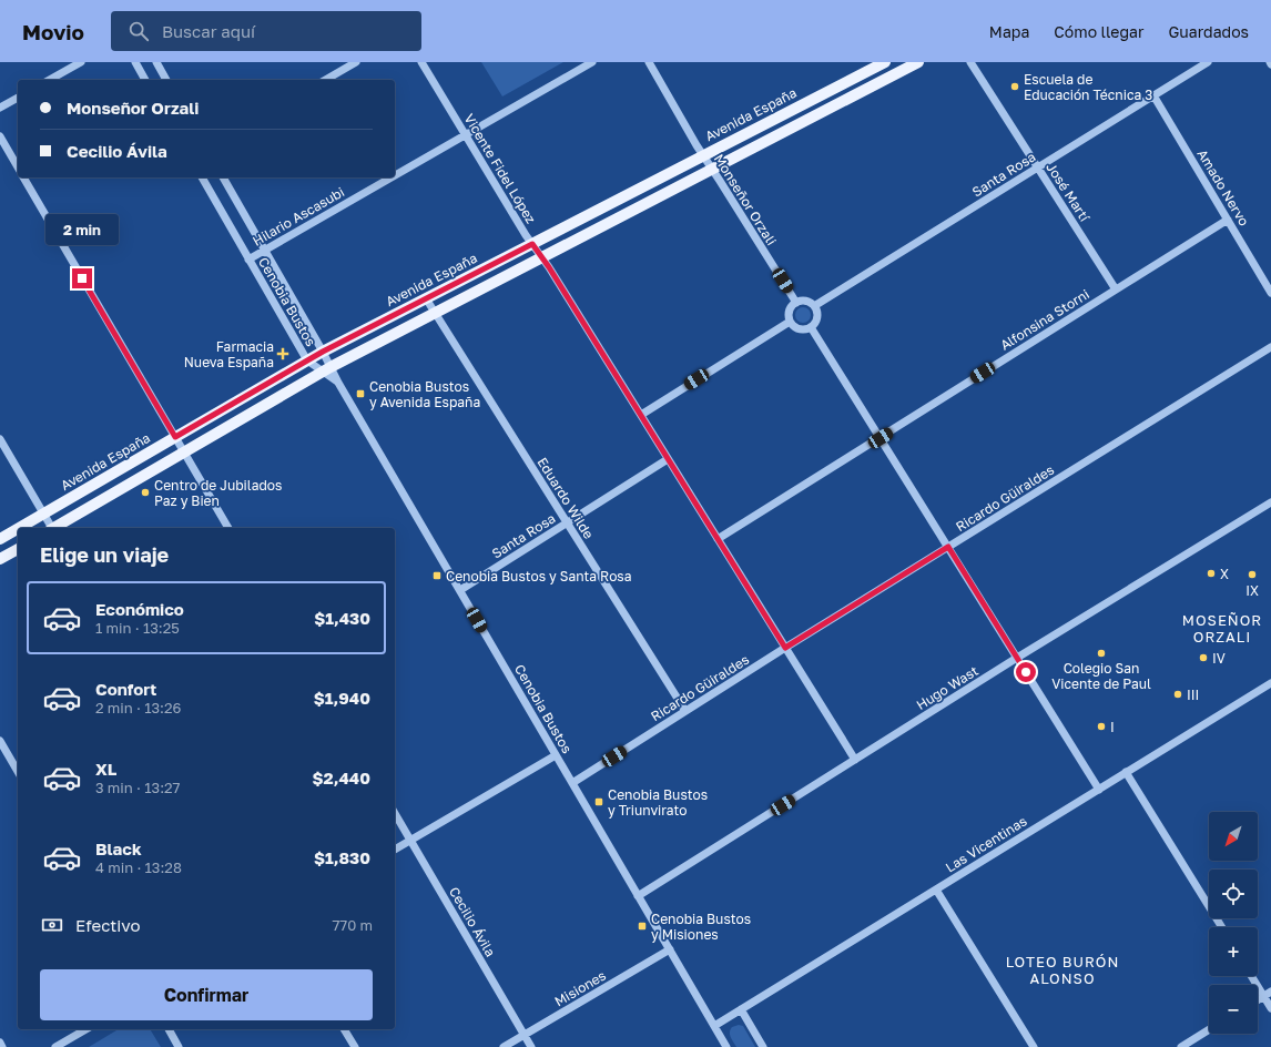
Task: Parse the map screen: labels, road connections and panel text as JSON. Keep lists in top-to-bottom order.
{
  "streets": {
    "main road": ["Avenida España"],
    "street": [
      "Vicente Fidel López",
      "Santa Rosa",
      "Amado Nervo",
      "José Martí",
      "Monseñor Orzali",
      "Hilario Ascasubi",
      "Cenobia Bustos",
      "Alfonsina Storni",
      "Eduardo Wilde",
      "Ricardo Güiraldes",
      "Hugo Wast",
      "Las Vicentinas",
      "Cecilio Ávila",
      "Misiones"
    ]
  },
  "crossings": [
    ["Avenida España", "Vicente Fidel López"],
    ["Avenida España", "Monseñor Orzali"],
    ["Avenida España", "Cenobia Bustos"],
    ["Avenida España", "Eduardo Wilde"],
    ["Vicente Fidel López", "Santa Rosa"],
    ["Vicente Fidel López", "Hilario Ascasubi"],
    ["Vicente Fidel López", "Alfonsina Storni"],
    ["Vicente Fidel López", "Ricardo Güiraldes"],
    ["Vicente Fidel López", "Hugo Wast"],
    ["Santa Rosa", "Amado Nervo"],
    ["Santa Rosa", "José Martí"],
    ["Santa Rosa", "Monseñor Orzali"],
    ["Santa Rosa", "Cenobia Bustos"],
    ["Santa Rosa", "Eduardo Wilde"],
    ["Amado Nervo", "Alfonsina Storni"],
    ["José Martí", "Alfonsina Storni"],
    ["Hilario Ascasubi", "Cenobia Bustos"],
    ["Cenobia Bustos", "Ricardo Güiraldes"],
    ["Cenobia Bustos", "Hugo Wast"],
    ["Cenobia Bustos", "Las Vicentinas"],
    ["Cenobia Bustos", "Misiones"],
    ["Eduardo Wilde", "Ricardo Güiraldes"],
    ["Cecilio Ávila", "Misiones"]
  ],
  "districts": ["MOSEÑOR ORZALI", "LOTEO BURÓN ALONSO"],
  "places": {
    "other": [
      "Escuela de Educación Técnica 3",
      "Centro de Jubilados Paz y Bien",
      "X",
      "IX",
      "Colegio San Vicente de Paul",
      "IV",
      "III",
      "I"
    ],
    "health": ["Farmacia Nueva España"],
    "transit": [
      "Cenobia Bustos y Avenida España",
      "Cenobia Bustos y Santa Rosa",
      "Cenobia Bustos y Triunvirato",
      "Cenobia Bustos y Misiones"
    ]
  },
  "north": "bottom left",
  "page": {
    "header": "Movio",
    "search": "Buscar aquí",
    "nav": ["Mapa", "Cómo llegar", "Guardados"],
    "banner": ["Monseñor Orzali", "Cecilio Ávila"],
    "bubble": "2 min",
    "heading": "Elige un viaje",
    "list": [
      {
        "name": "Económico",
        "note": "1 min · 13:25",
        "value": "$1,430"
      },
      {
        "name": "Confort",
        "note": "2 min · 13:26",
        "value": "$1,940"
      },
      {
        "name": "XL",
        "note": "3 min · 13:27",
        "value": "$2,440"
      },
      {
        "name": "Black",
        "note": "4 min · 13:28",
        "value": "$1,830"
      }
    ],
    "map_buttons": ["+", "−"],
    "pay": ["Efectivo", "770 m"],
    "buttons": "Confirmar"
  }
}
